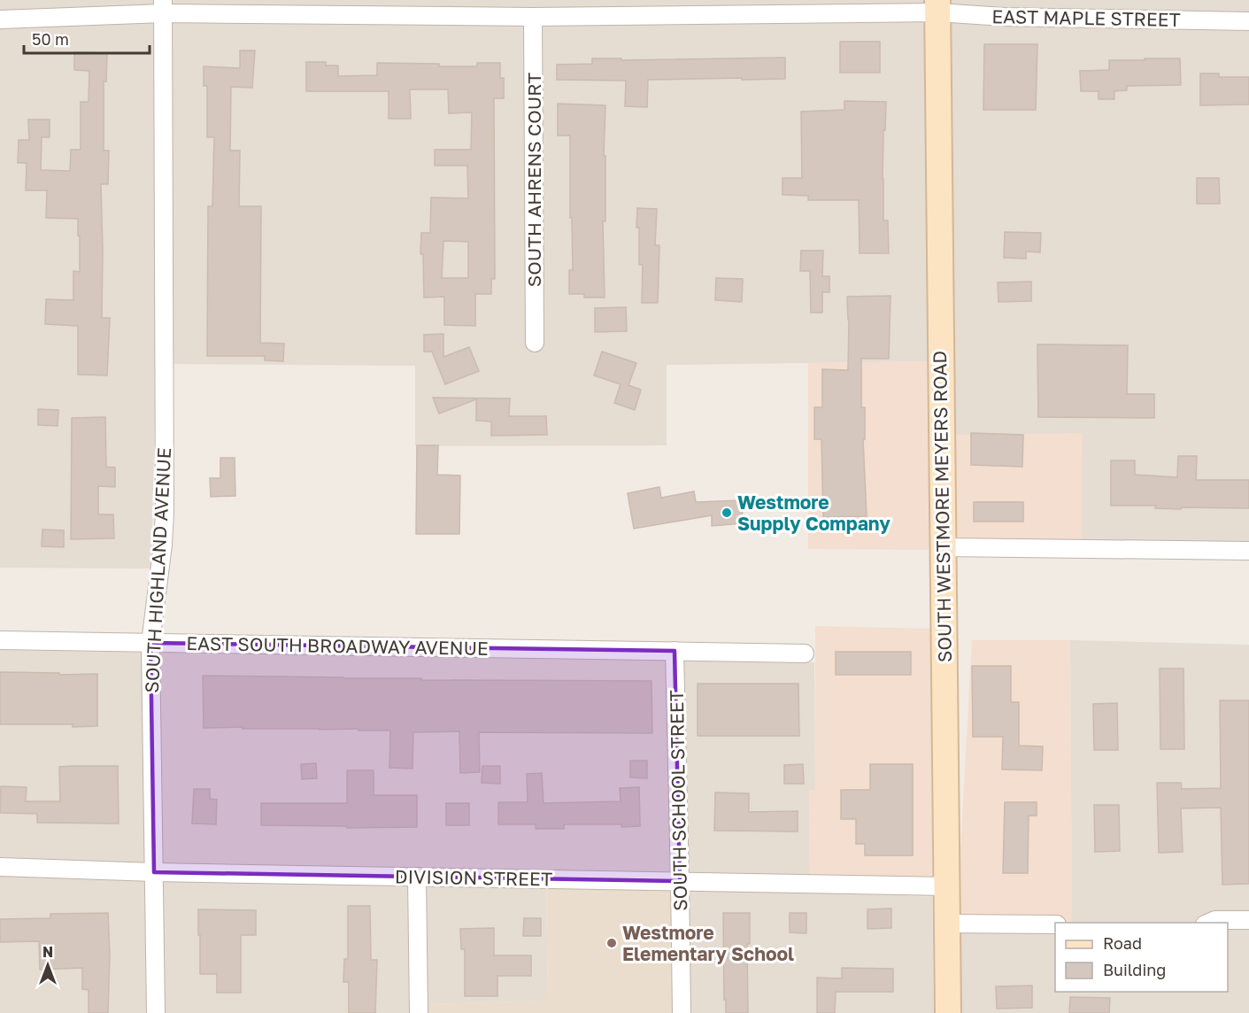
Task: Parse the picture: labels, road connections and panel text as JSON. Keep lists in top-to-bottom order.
{
  "streets": {
    "street": [
      "EAST MAPLE STREET",
      "SOUTH AHRENS COURT",
      "SOUTH WESTMORE MEYERS ROAD",
      "SOUTH HIGHLAND AVENUE",
      "EAST SOUTH BROADWAY AVENUE",
      "SOUTH SCHOOL STREET",
      "DIVISION STREET"
    ]
  },
  "crossings": [
    ["EAST MAPLE STREET", "SOUTH AHRENS COURT"],
    ["EAST MAPLE STREET", "SOUTH WESTMORE MEYERS ROAD"],
    ["EAST MAPLE STREET", "SOUTH HIGHLAND AVENUE"],
    ["SOUTH WESTMORE MEYERS ROAD", "DIVISION STREET"],
    ["SOUTH HIGHLAND AVENUE", "EAST SOUTH BROADWAY AVENUE"],
    ["SOUTH HIGHLAND AVENUE", "DIVISION STREET"],
    ["EAST SOUTH BROADWAY AVENUE", "SOUTH SCHOOL STREET"],
    ["SOUTH SCHOOL STREET", "DIVISION STREET"]
  ],
  "places": ["Westmore Supply Company", "Westmore Elementary School"],
  "legend": ["Road", "Building"],
  "scale_bar": "50 m",
  "north": "top"
}
